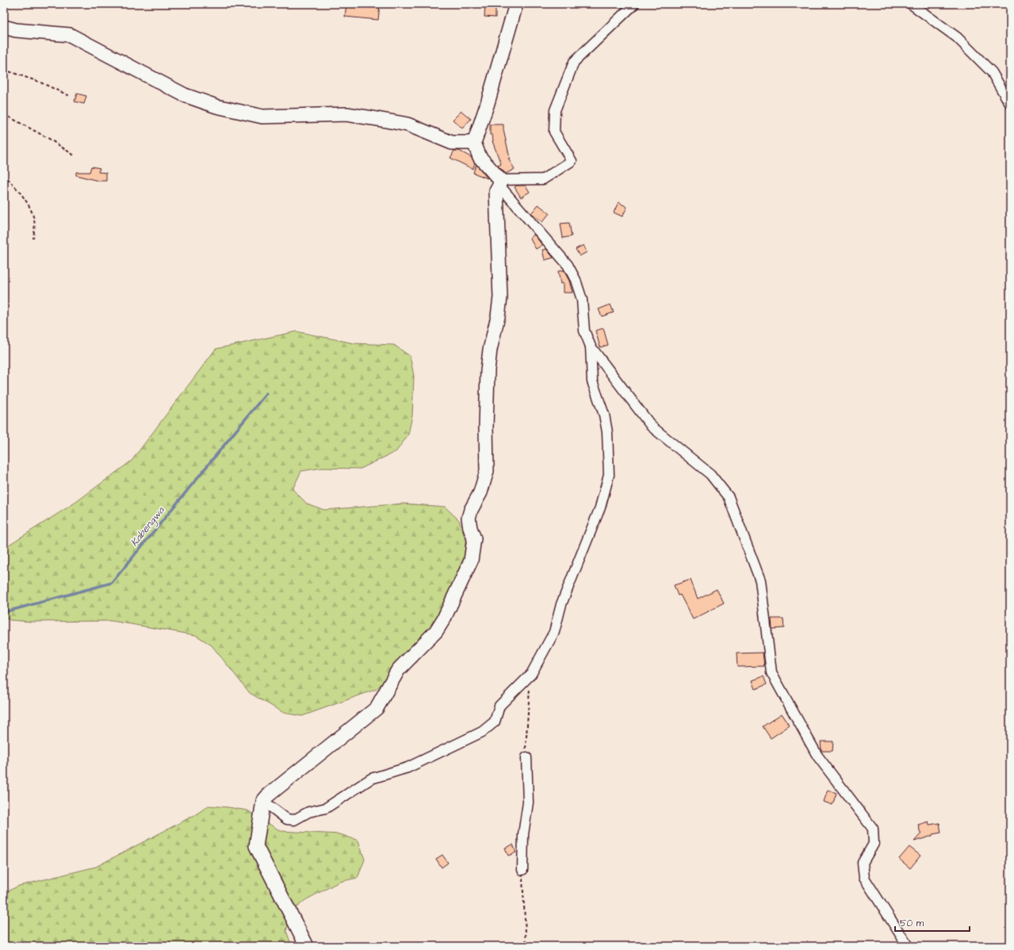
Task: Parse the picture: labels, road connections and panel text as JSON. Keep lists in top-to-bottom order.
{
  "water": ["Kabengwa"],
  "scale_bar": "50 m"
}
